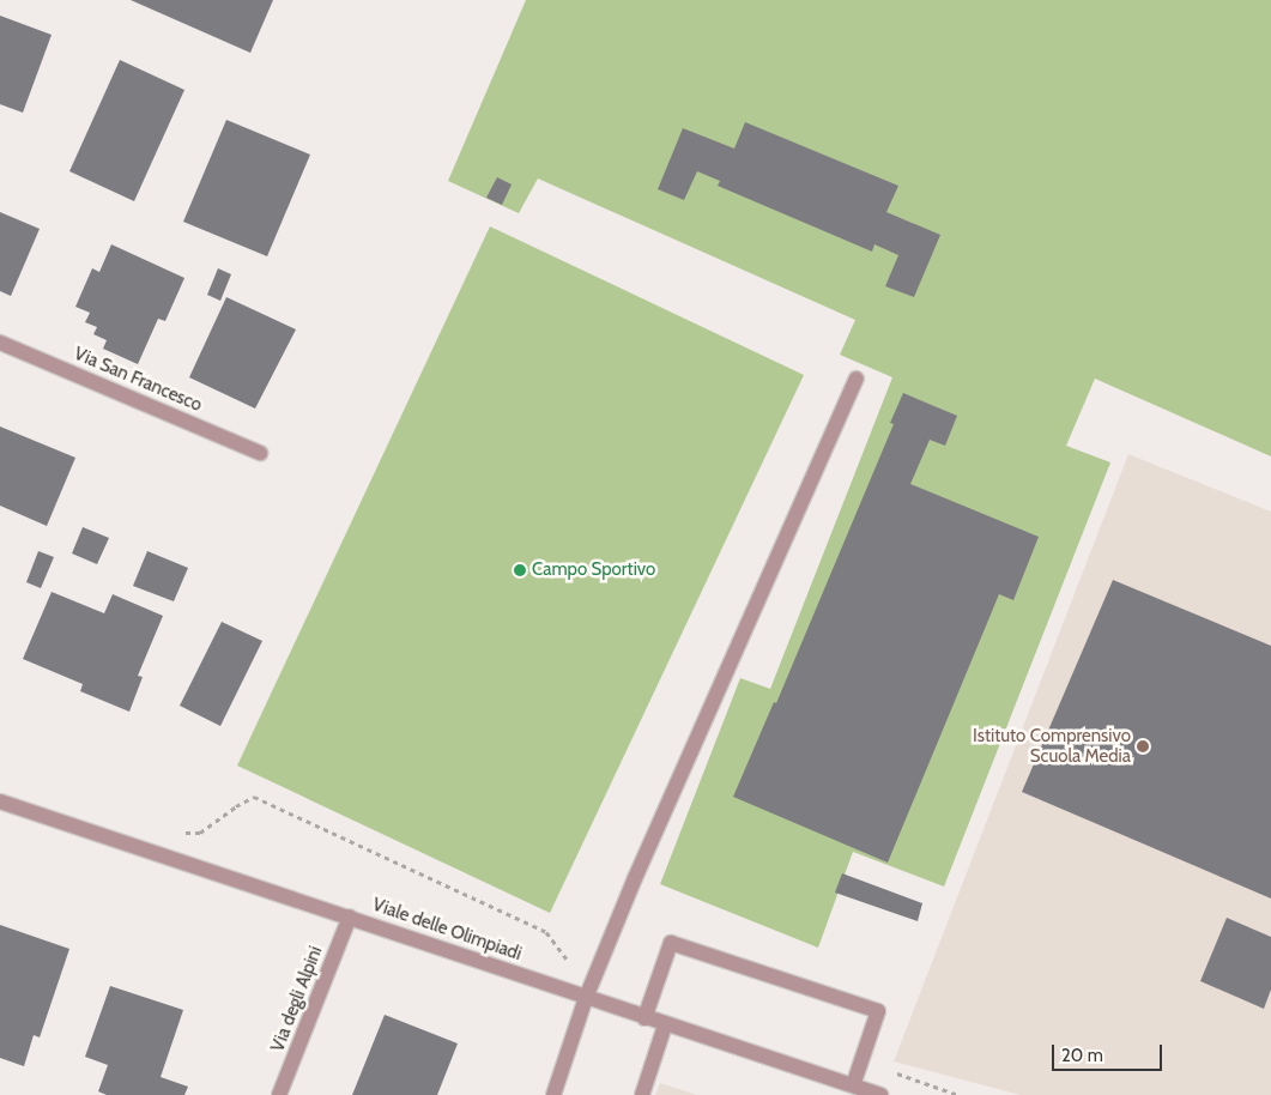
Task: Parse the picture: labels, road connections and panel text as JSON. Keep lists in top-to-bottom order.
{
  "streets": {
    "street": ["Via San Francesco", "Viale delle Olimpiadi", "Via degli Alpini"]
  },
  "crossings": [
    ["Viale delle Olimpiadi", "Via degli Alpini"]
  ],
  "places": ["Campo Sportivo", "Istituto Comprensivo Scuola Media"],
  "scale_bar": "20 m"
}
